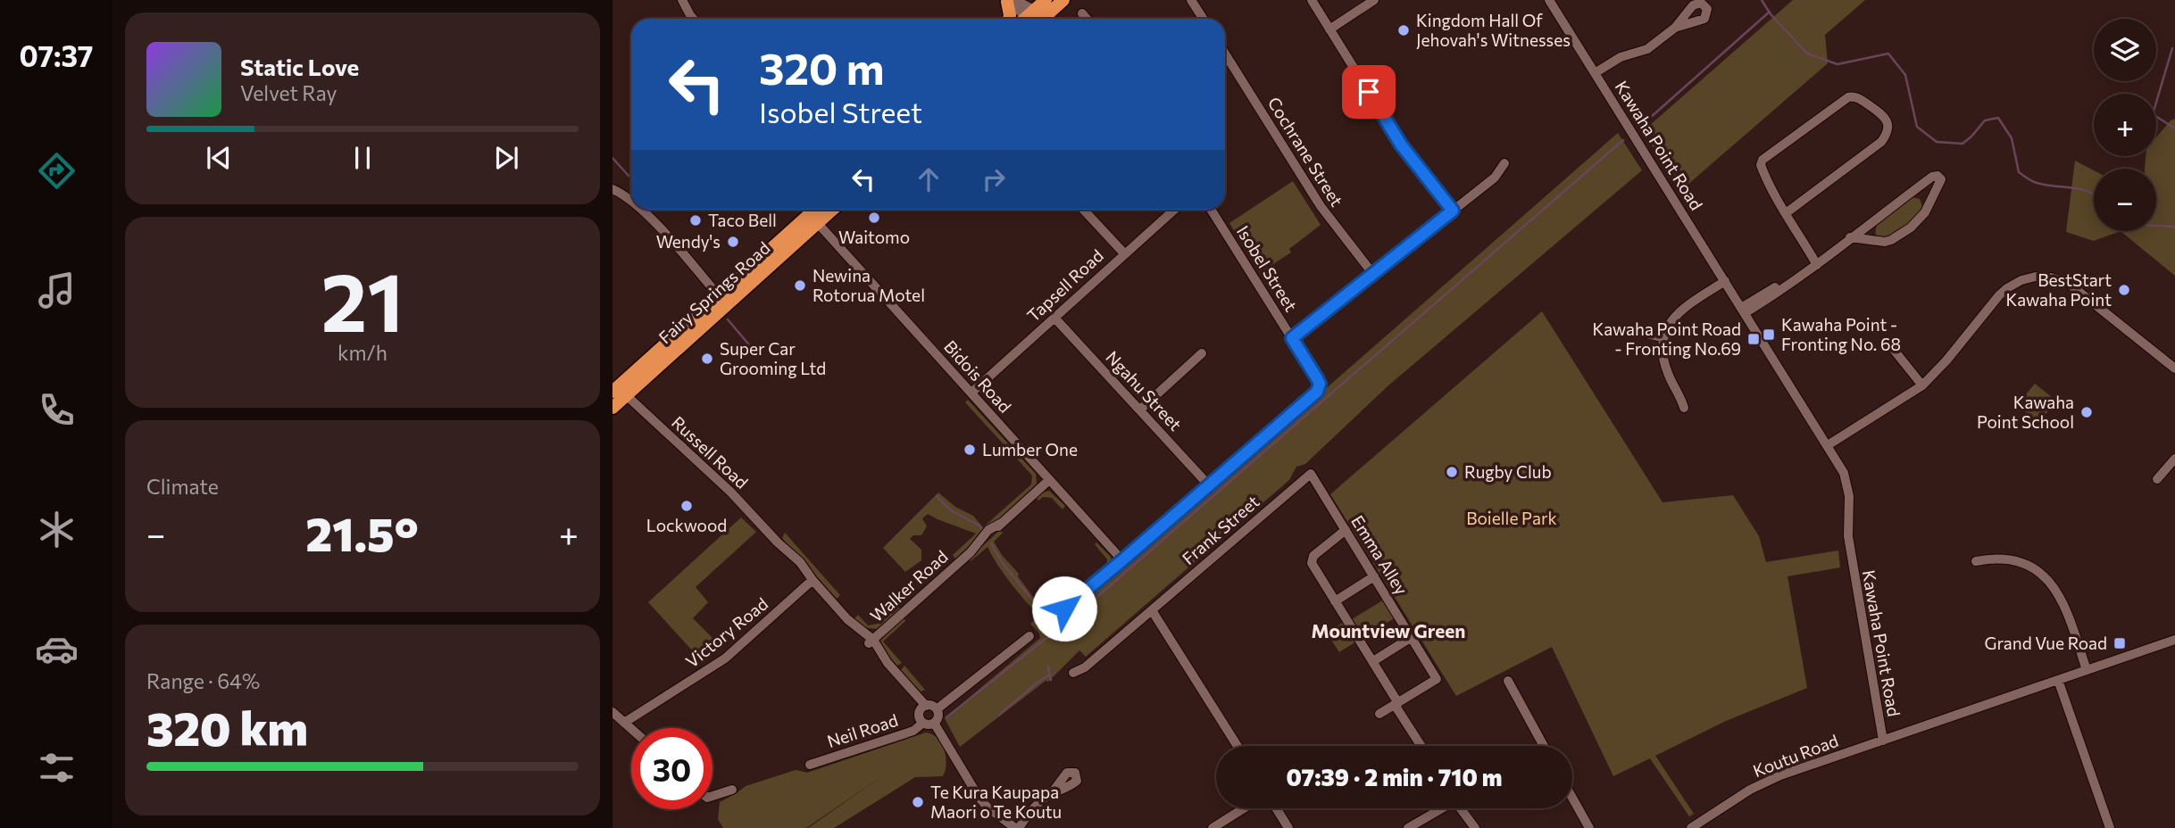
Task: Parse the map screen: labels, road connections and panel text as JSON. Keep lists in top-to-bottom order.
{
  "streets": {
    "highway": ["Fairy Springs Road"],
    "street": [
      "Kawaha Point Road",
      "Cochrane Street",
      "Isobel Street",
      "Tapsell Road",
      "Bidois Road",
      "Ngahu Street",
      "Russell Road",
      "Frank Street",
      "Emma Alley",
      "Walker Road",
      "Victory Road",
      "Neil Road",
      "Koutu Road"
    ]
  },
  "crossings": [
    ["Kawaha Point Road", "Koutu Road"],
    ["Isobel Street", "Ngahu Street"],
    ["Tapsell Road", "Bidois Road"],
    ["Tapsell Road", "Ngahu Street"],
    ["Fairy Springs Road", "Bidois Road"],
    ["Fairy Springs Road", "Russell Road"],
    ["Bidois Road", "Walker Road"],
    ["Russell Road", "Walker Road"],
    ["Russell Road", "Victory Road"],
    ["Russell Road", "Neil Road"],
    ["Frank Street", "Emma Alley"]
  ],
  "districts": ["Mountview Green"],
  "parks": ["Boielle Park"],
  "places": {
    "other": [
      "Kingdom Hall Of Jehovah's Witnesses",
      "Waitomo",
      "Taco Bell",
      "Wendy's",
      "Newina Rotorua Motel",
      "BestStart Kawaha Point",
      "Super Car Grooming Ltd",
      "Kawaha Point School",
      "Lumber One",
      "Rugby Club",
      "Lockwood",
      "Te Kura Kaupapa Maori o Te Koutu"
    ],
    "transit": ["Kawaha Point - Fronting No. 68", "Kawaha Point Road - Fronting No.69", "Grand Vue Road"]
  },
  "page": {
    "tabs": "07:37",
    "map_buttons": ["+", "−"],
    "turn": ["320 m", "Isobel Street"],
    "song": ["Static Love", "Velvet Ray"],
    "tile": [
      ["21", "km/h"],
      "Climate",
      ["Range · 64%", "320 km"]
    ],
    "heat": ["−", "21.5°", "+"],
    "limit": "30",
    "trip": "07:39 · 2 min · 710 m"
  }
}
